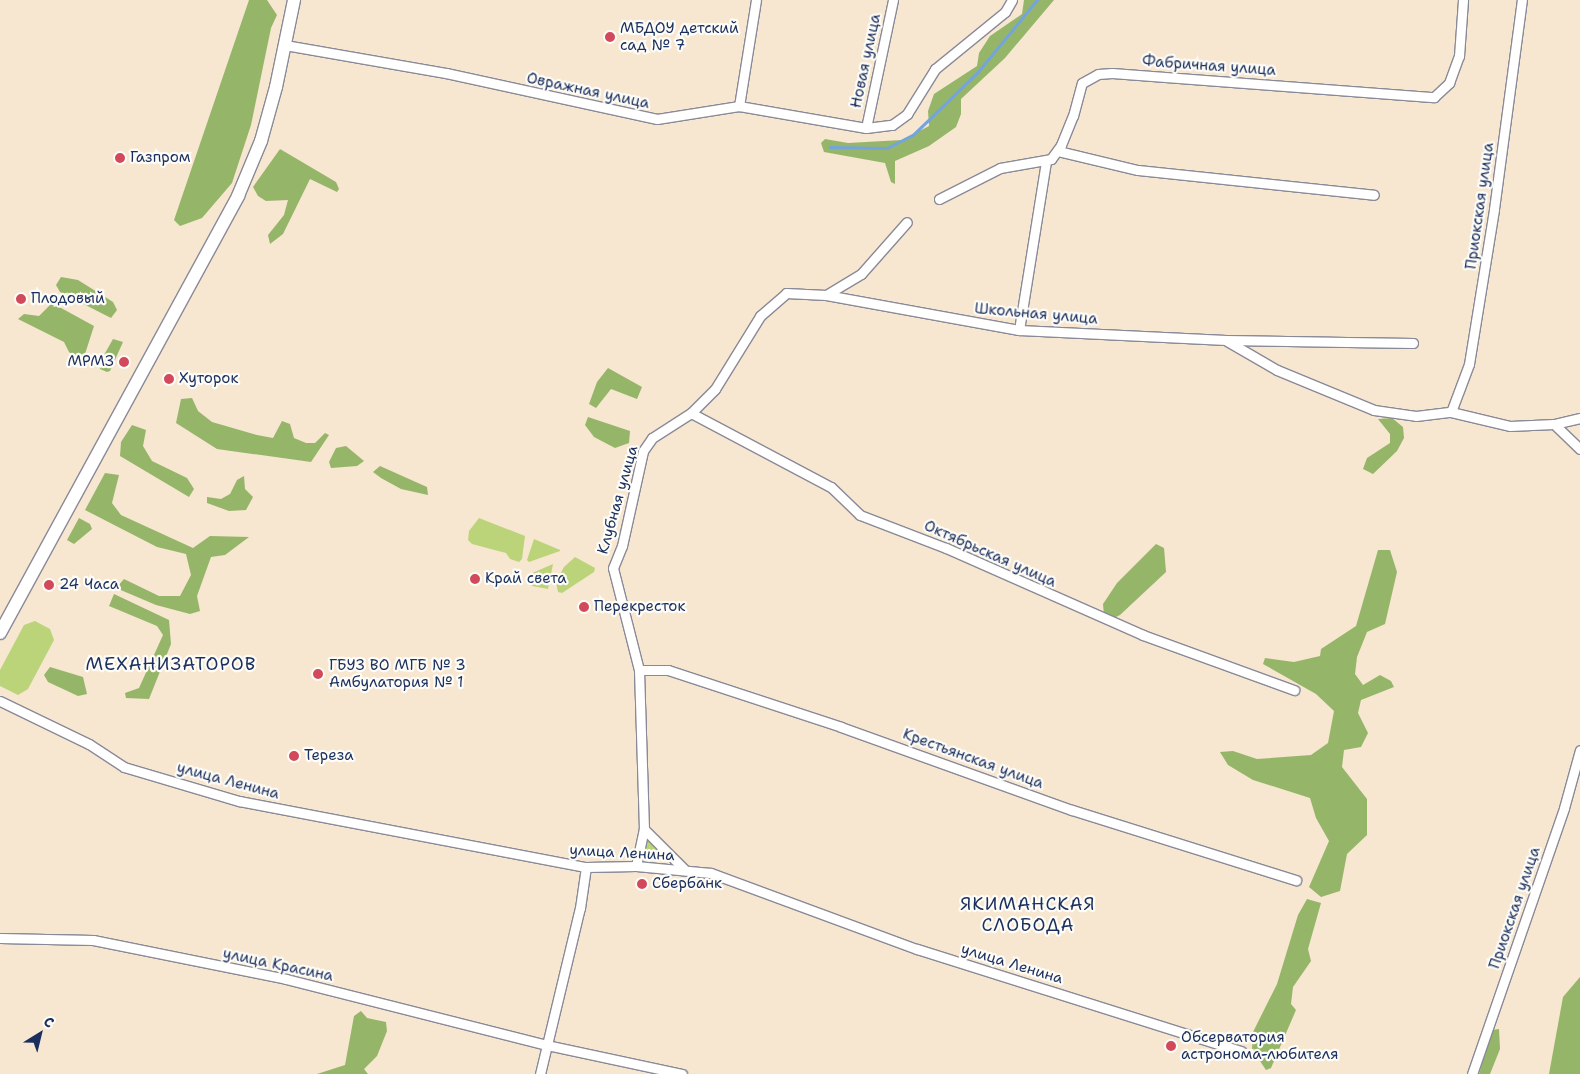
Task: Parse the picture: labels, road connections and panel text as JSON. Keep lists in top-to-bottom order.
{
  "streets": {
    "street": [
      "Новая улица",
      "Фабричная улица",
      "Овражная улица",
      "Приокская улица",
      "Школьная улица",
      "Клубная улица",
      "Октябрьская улица",
      "Крестьянская улица",
      "улица Ленина",
      "улица Красина"
    ]
  },
  "crossings": [
    ["Новая улица", "Овражная улица"],
    ["Приокская улица", "Школьная улица"],
    ["Школьная улица", "Клубная улица"],
    ["Клубная улица", "Октябрьская улица"],
    ["Клубная улица", "Крестьянская улица"],
    ["Клубная улица", "улица Ленина"]
  ],
  "districts": ["МЕХАНИЗАТОРОВ", "ЯКИМАНСКАЯ СЛОБОДА"],
  "places": [
    "МБДОУ детский сад № 7",
    "Газпром",
    "Плодовый",
    "МРМЗ",
    "Хуторок",
    "Край света",
    "24 Часа",
    "Перекресток",
    "ГБУЗ ВО МГБ № 3 Амбулатория № 1",
    "Тереза",
    "Сбербанк",
    "Обсерватория астронома-любителя"
  ],
  "north": "top right"
}
